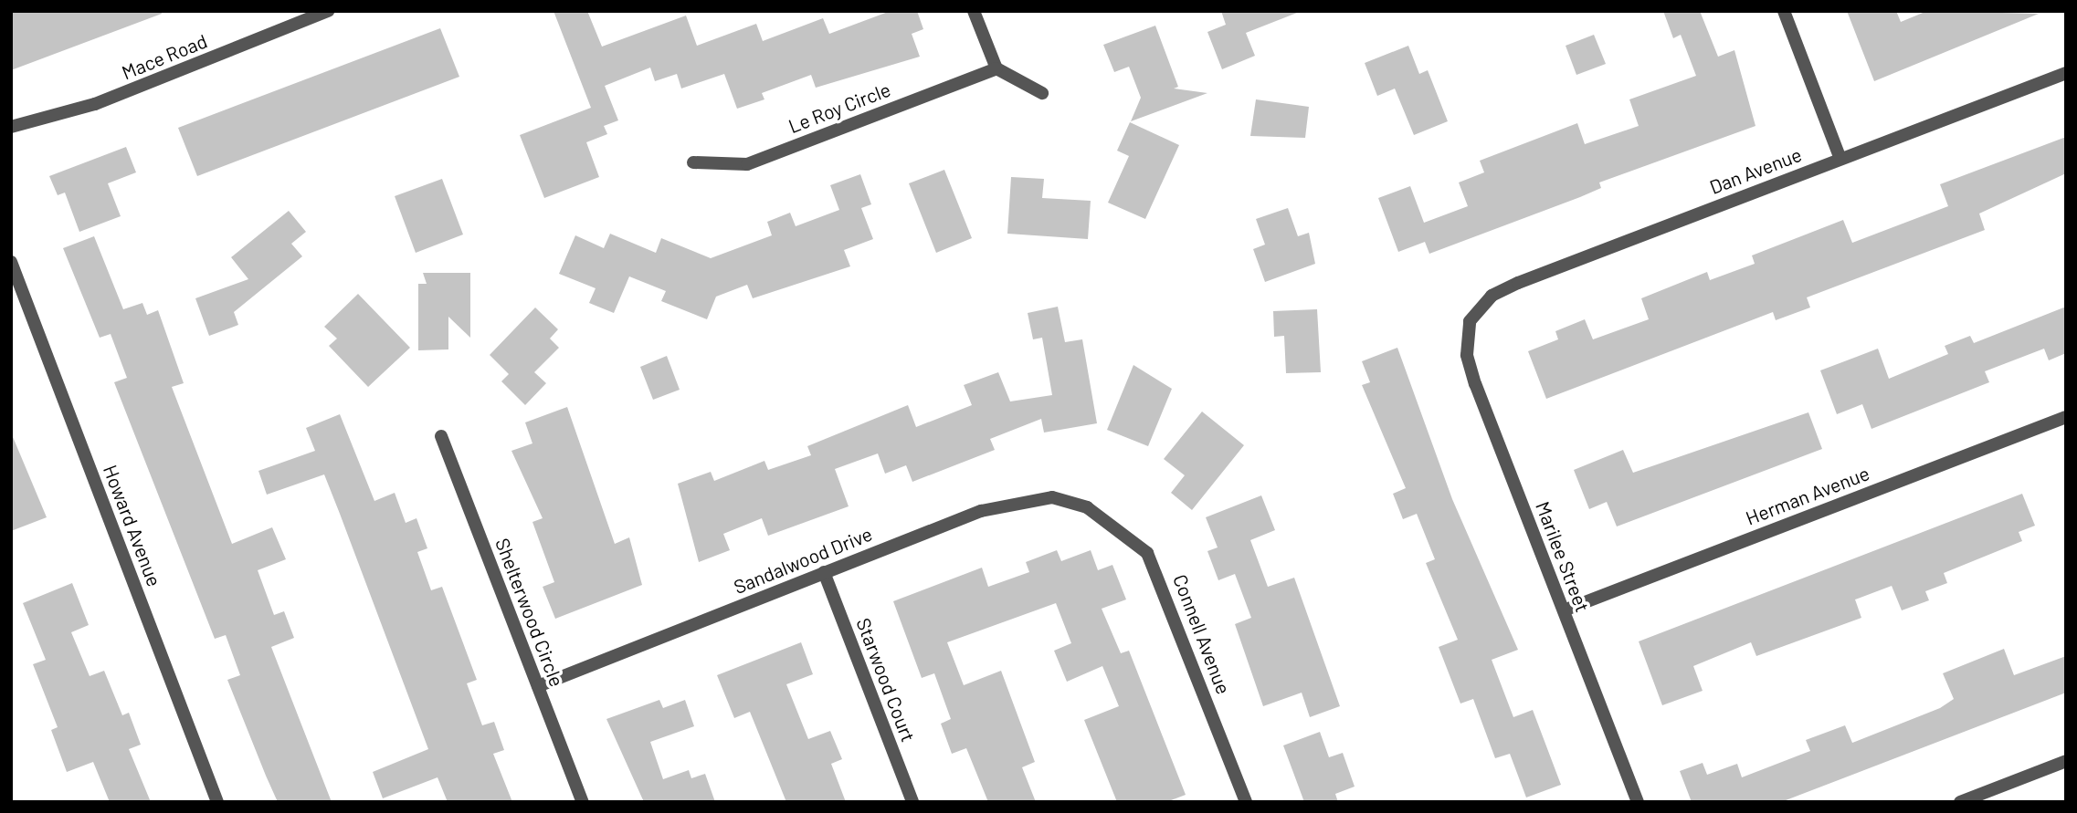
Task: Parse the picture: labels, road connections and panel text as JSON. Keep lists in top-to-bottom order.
{
  "streets": {
    "street": [
      "Mace Road",
      "Le Roy Circle",
      "Dan Avenue",
      "Herman Avenue",
      "Howard Avenue",
      "Marilee Street",
      "Sandalwood Drive",
      "Shelterwood Circle",
      "Connell Avenue",
      "Starwood Court"
    ]
  },
  "crossings": [
    ["Dan Avenue", "Marilee Street"],
    ["Herman Avenue", "Marilee Street"],
    ["Sandalwood Drive", "Shelterwood Circle"],
    ["Sandalwood Drive", "Connell Avenue"],
    ["Sandalwood Drive", "Starwood Court"]
  ]
}
